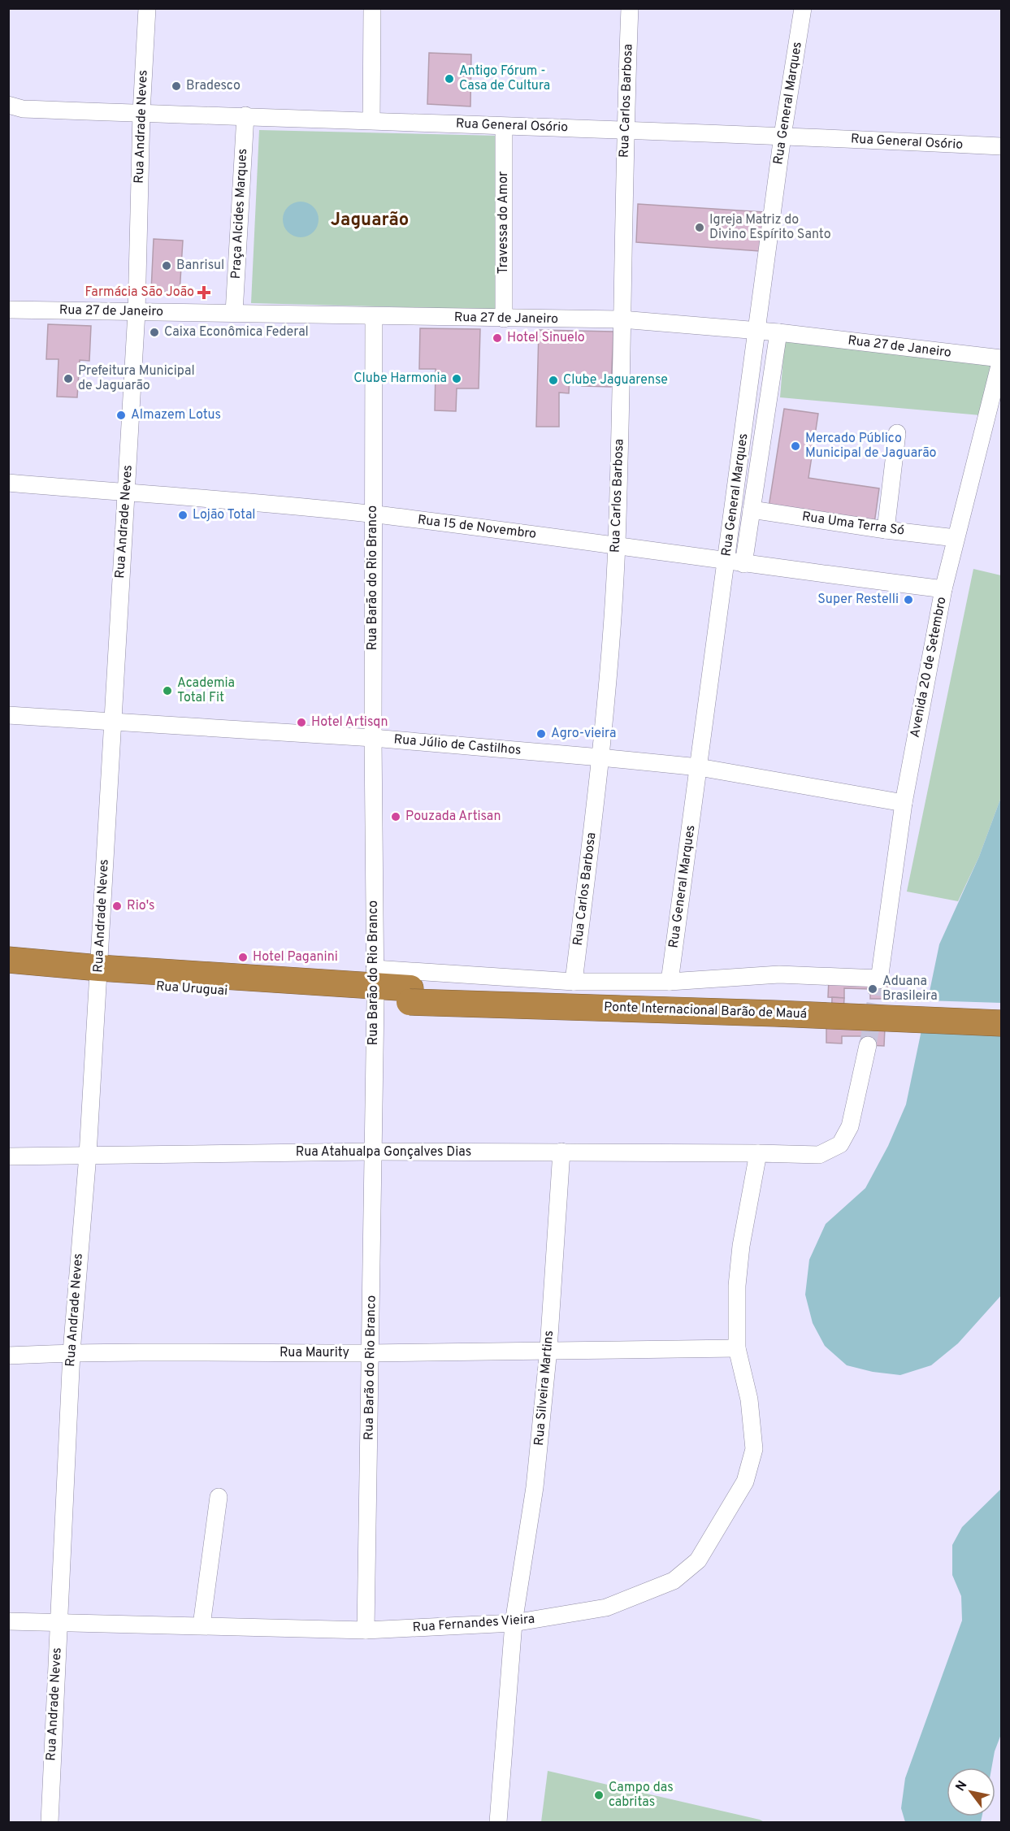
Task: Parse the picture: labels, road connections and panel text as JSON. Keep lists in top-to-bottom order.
{
  "streets": {
    "highway": ["Rua Uruguai", "Ponte Internacional Barão de Mauá"],
    "street": [
      "Rua Carlos Barbosa",
      "Rua General Marques",
      "Rua General Osório",
      "Rua Andrade Neves",
      "Praça Alcides Marques",
      "Travessa do Amor",
      "Rua 27 de Janeiro",
      "Rua Uma Terra Só",
      "Rua 15 de Novembro",
      "Rua Barão do Rio Branco",
      "Avenida 20 de Setembro",
      "Rua Júlio de Castilhos",
      "Rua Atahualpa Gonçalves Dias",
      "Rua Maurity",
      "Rua Silveira Martins",
      "Rua Fernandes Vieira"
    ]
  },
  "crossings": [
    ["Rua Carlos Barbosa", "Rua General Osório"],
    ["Rua Carlos Barbosa", "Rua 27 de Janeiro"],
    ["Rua Carlos Barbosa", "Rua 15 de Novembro"],
    ["Rua Carlos Barbosa", "Rua Júlio de Castilhos"],
    ["Rua General Marques", "Rua General Osório"],
    ["Rua General Marques", "Rua 27 de Janeiro"],
    ["Rua General Marques", "Rua 15 de Novembro"],
    ["Rua General Marques", "Avenida 20 de Setembro"],
    ["Rua General Marques", "Rua Júlio de Castilhos"],
    ["Rua General Osório", "Rua Andrade Neves"],
    ["Rua General Osório", "Praça Alcides Marques"],
    ["Rua General Osório", "Travessa do Amor"],
    ["Rua Andrade Neves", "Rua 27 de Janeiro"],
    ["Rua Andrade Neves", "Rua 15 de Novembro"],
    ["Rua Andrade Neves", "Rua Júlio de Castilhos"],
    ["Rua Andrade Neves", "Rua Uruguai"],
    ["Rua Andrade Neves", "Rua Atahualpa Gonçalves Dias"],
    ["Rua Andrade Neves", "Rua Maurity"],
    ["Rua Andrade Neves", "Rua Fernandes Vieira"],
    ["Praça Alcides Marques", "Rua 27 de Janeiro"],
    ["Travessa do Amor", "Rua 27 de Janeiro"],
    ["Rua 27 de Janeiro", "Rua Barão do Rio Branco"],
    ["Rua 27 de Janeiro", "Avenida 20 de Setembro"],
    ["Rua Uma Terra Só", "Avenida 20 de Setembro"],
    ["Rua 15 de Novembro", "Rua Barão do Rio Branco"],
    ["Rua 15 de Novembro", "Avenida 20 de Setembro"],
    ["Rua Barão do Rio Branco", "Rua Júlio de Castilhos"],
    ["Rua Barão do Rio Branco", "Rua Uruguai"],
    ["Rua Barão do Rio Branco", "Rua Atahualpa Gonçalves Dias"],
    ["Rua Barão do Rio Branco", "Rua Maurity"],
    ["Rua Barão do Rio Branco", "Rua Fernandes Vieira"],
    ["Avenida 20 de Setembro", "Rua Júlio de Castilhos"],
    ["Rua Uruguai", "Ponte Internacional Barão de Mauá"],
    ["Rua Atahualpa Gonçalves Dias", "Rua Silveira Martins"],
    ["Rua Atahualpa Gonçalves Dias", "Rua Fernandes Vieira"],
    ["Rua Maurity", "Rua Silveira Martins"],
    ["Rua Maurity", "Rua Fernandes Vieira"],
    ["Rua Silveira Martins", "Rua Fernandes Vieira"]
  ],
  "districts": ["Jaguarão"],
  "places": {
    "other": [
      "Antigo Fórum - Casa de Cultura",
      "Bradesco",
      "Igreja Matriz do Divino Espírito Santo",
      "Banrisul",
      "Caixa Econômica Federal",
      "Hotel Sinuelo",
      "Prefeitura Municipal de Jaguarão",
      "Clube Harmonia",
      "Clube Jaguarense",
      "Almazem Lotus",
      "Mercado Público Municipal de Jaguarão",
      "Lojão Total",
      "Super Restelli",
      "Academia Total Fit",
      "Hotel Artisqn",
      "Agro-vieira",
      "Pouzada Artisan",
      "Rio's",
      "Hotel Paganini",
      "Aduana Brasileira",
      "Campo das cabritas"
    ],
    "health": ["Farmácia São João"]
  },
  "north": "top left"
}
